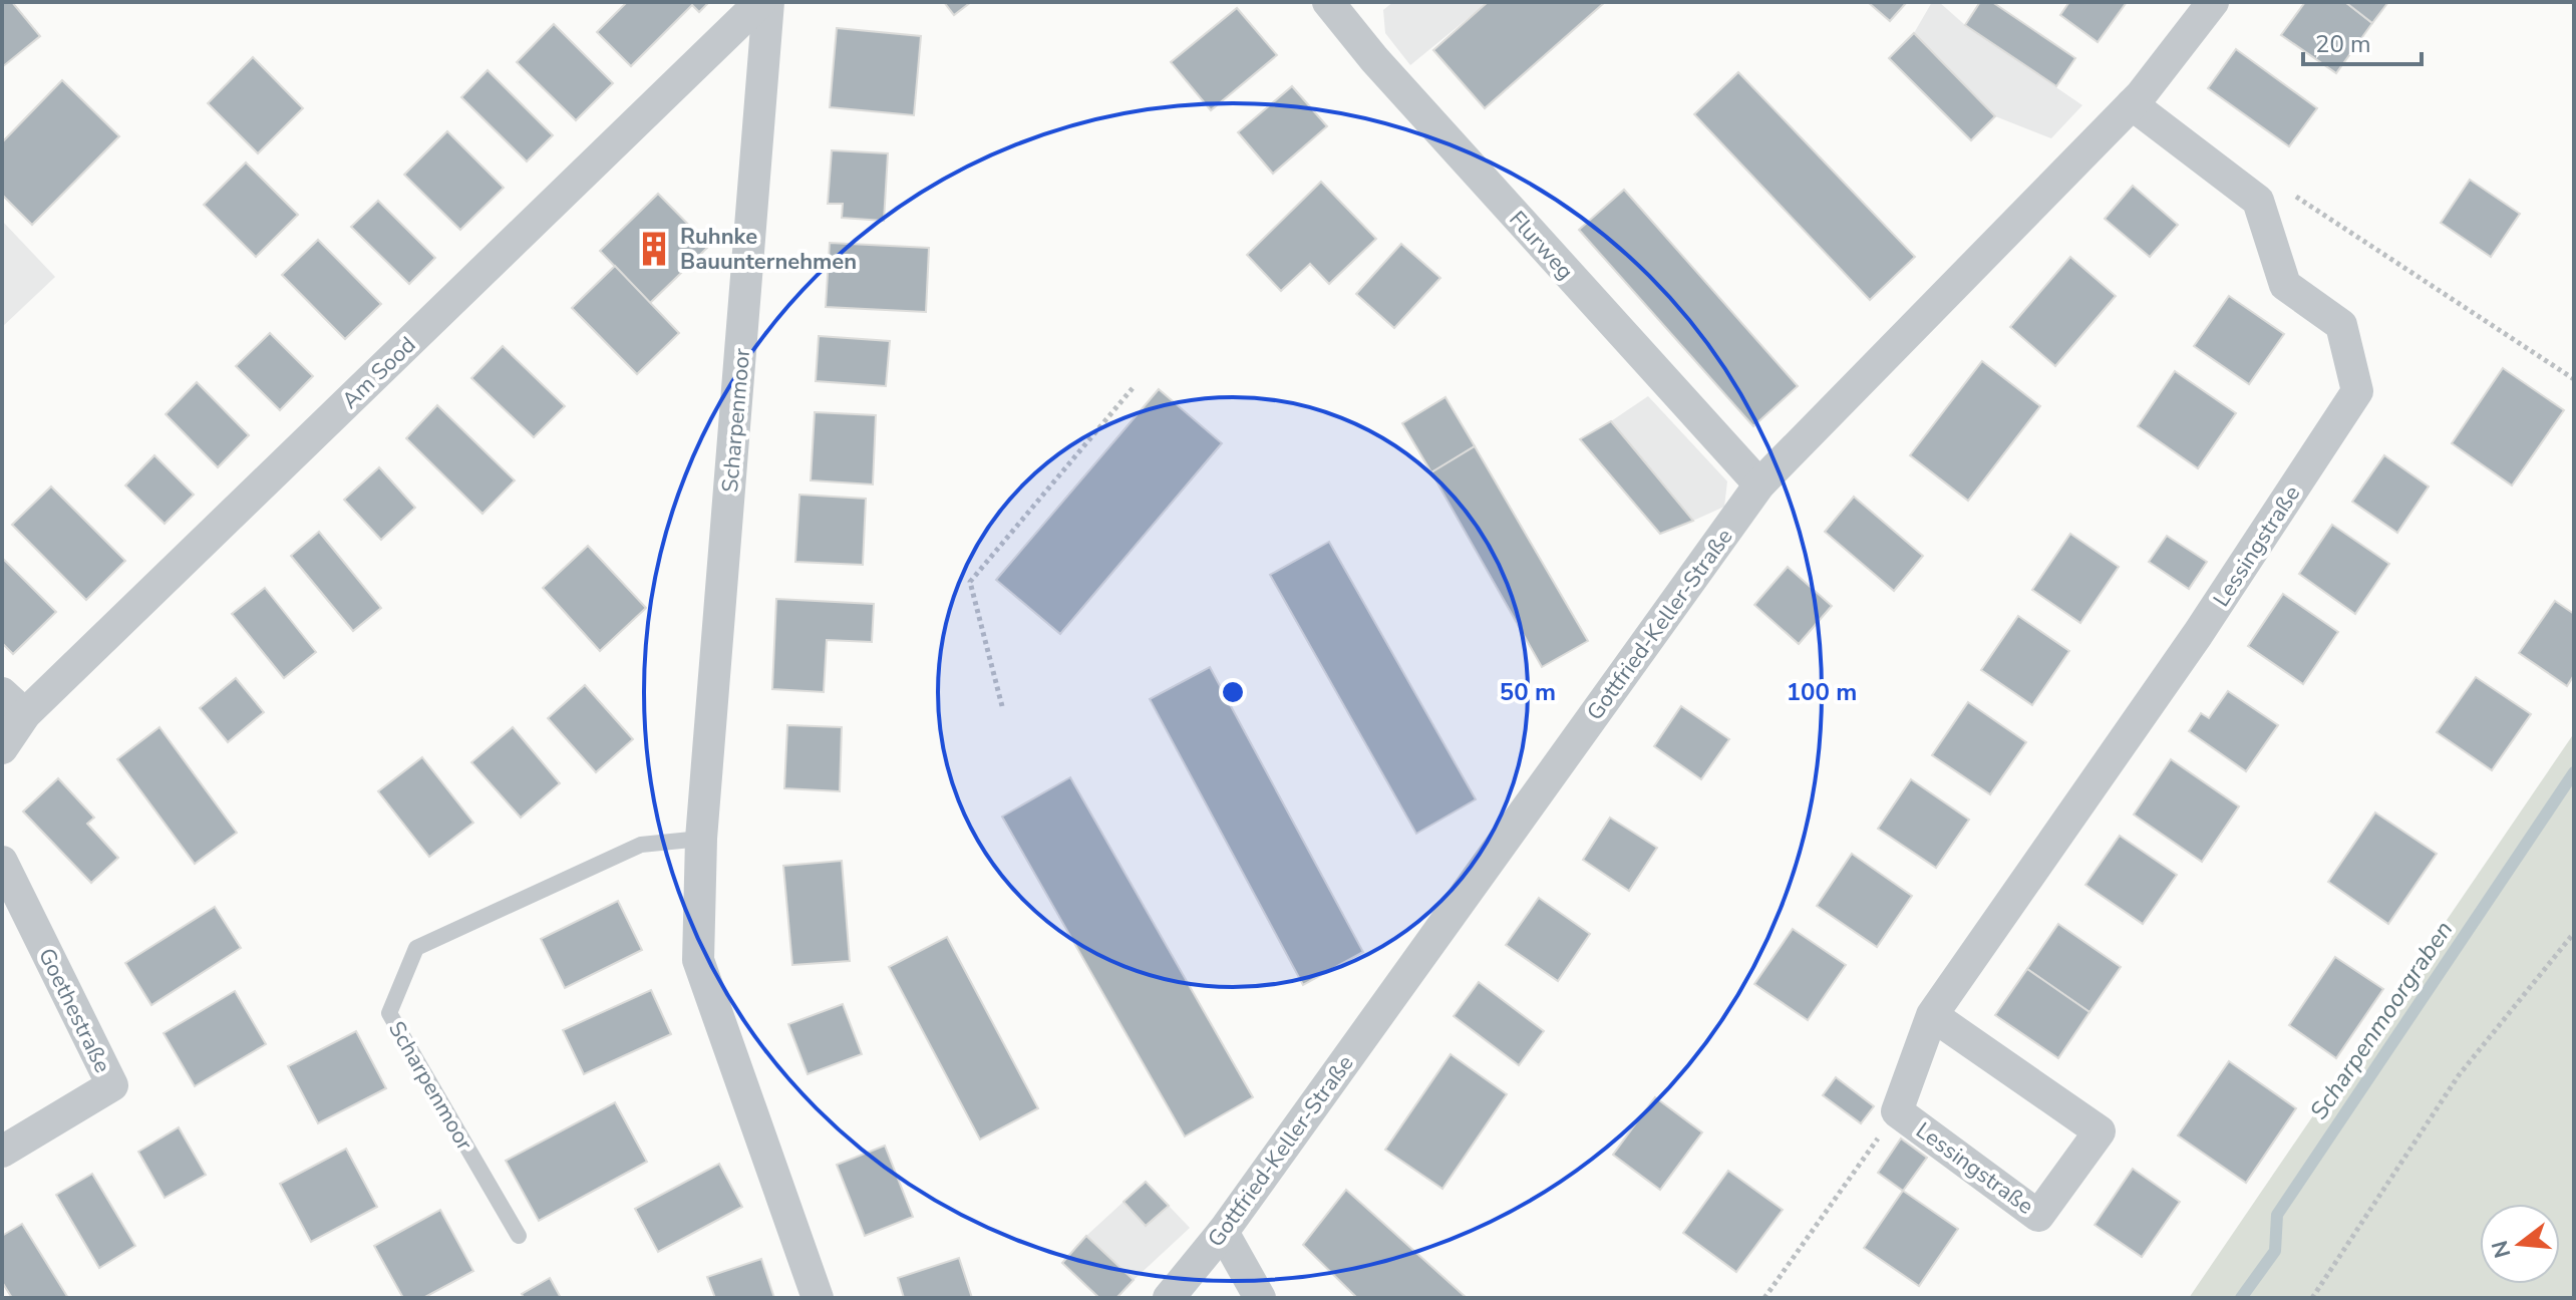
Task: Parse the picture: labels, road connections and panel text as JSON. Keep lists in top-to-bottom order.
{
  "streets": {
    "street": [
      "Flurweg",
      "Am Sood",
      "Scharpenmoor",
      "Lessingstraße",
      "Gottfried-Keller-Straße",
      "Goethestraße"
    ]
  },
  "crossings": [
    ["Flurweg", "Gottfried-Keller-Straße"],
    ["Lessingstraße", "Gottfried-Keller-Straße"]
  ],
  "water": ["Scharpenmoorgraben"],
  "places": {
    "building": ["Ruhnke Bauunternehmen"]
  },
  "scale_bar": "20 m",
  "north": "left",
  "rings": ["50 m", "100 m"]
}
